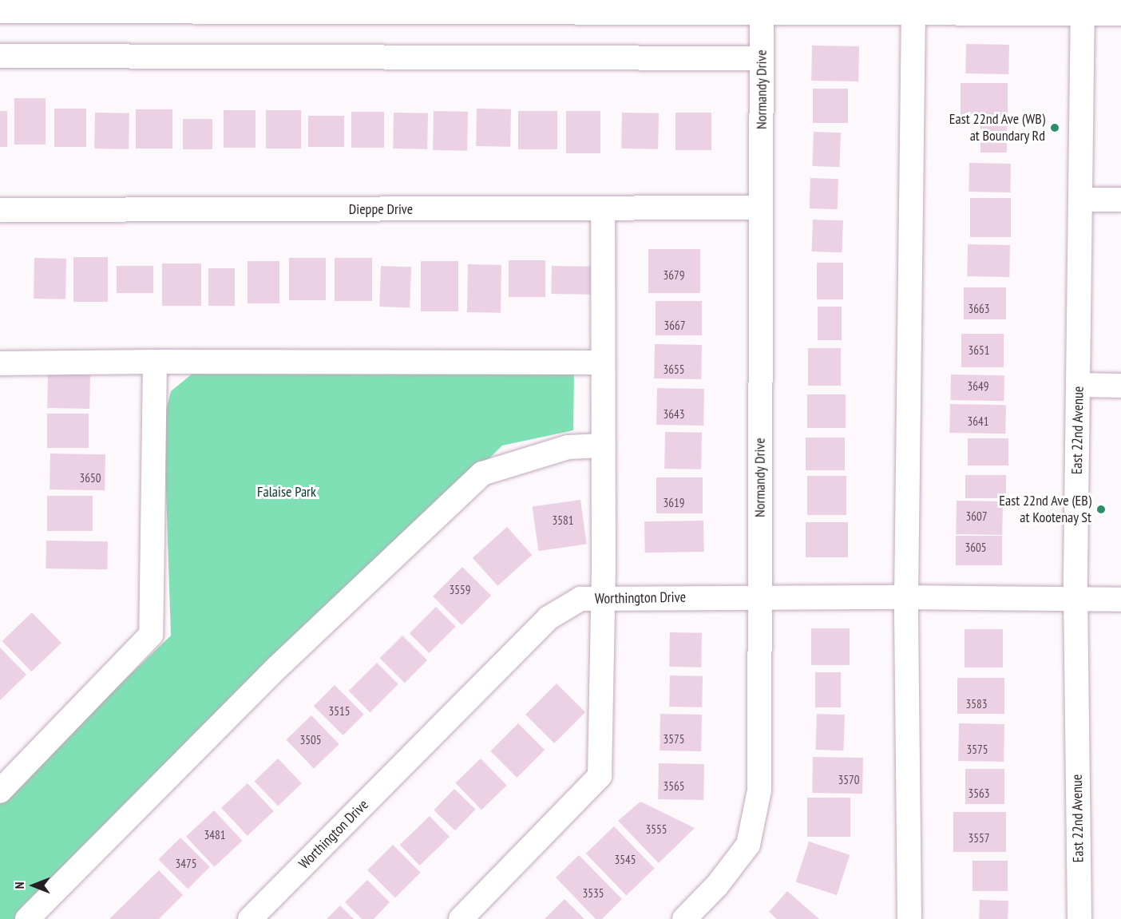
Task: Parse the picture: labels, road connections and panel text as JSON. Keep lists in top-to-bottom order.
{
  "streets": {
    "street": [
      "Normandy Drive",
      "Dieppe Drive",
      "East 22nd Avenue",
      "Worthington Drive"
    ]
  },
  "crossings": [
    ["Normandy Drive", "Dieppe Drive"],
    ["Normandy Drive", "Worthington Drive"],
    ["East 22nd Avenue", "Worthington Drive"]
  ],
  "parks": ["Falaise Park"],
  "places": ["East 22nd Ave (WB) at Boundary Rd", "East 22nd Ave (EB) at Kootenay St"],
  "house_numbers": [
    "3679",
    "3663",
    "3667",
    "3651",
    "3655",
    "3649",
    "3643",
    "3641",
    "3650",
    "3619",
    "3607",
    "3581",
    "3605",
    "3559",
    "3583",
    "3515",
    "3575",
    "3505",
    "3575",
    "3570",
    "3565",
    "3563",
    "3555",
    "3481",
    "3557",
    "3545",
    "3475",
    "3535"
  ],
  "north": "left"
}
